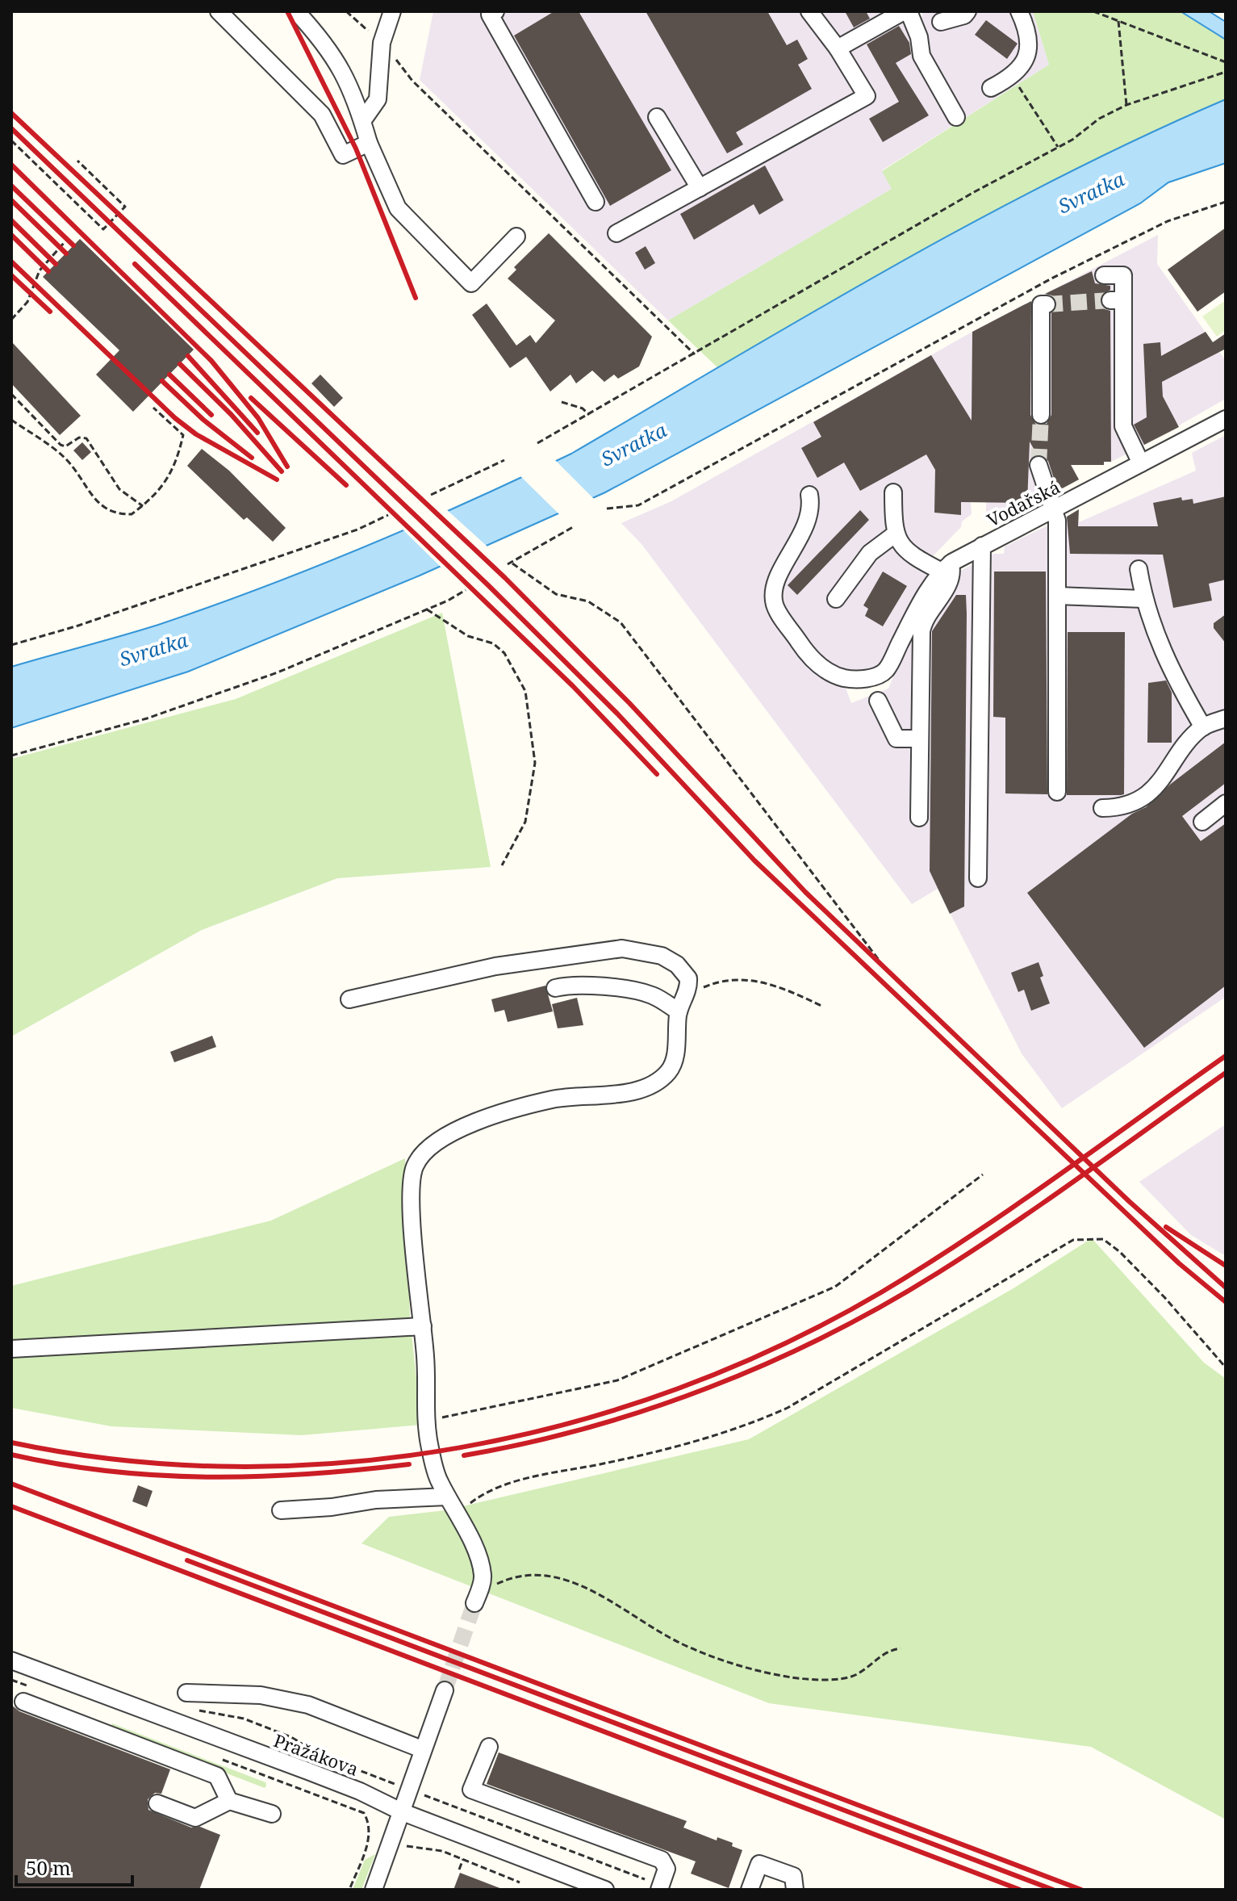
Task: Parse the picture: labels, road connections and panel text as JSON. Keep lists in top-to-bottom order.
{
  "streets": {
    "street": ["Vodařská", "Pražákova"]
  },
  "water": ["Svratka"],
  "scale_bar": "50 m"
}
